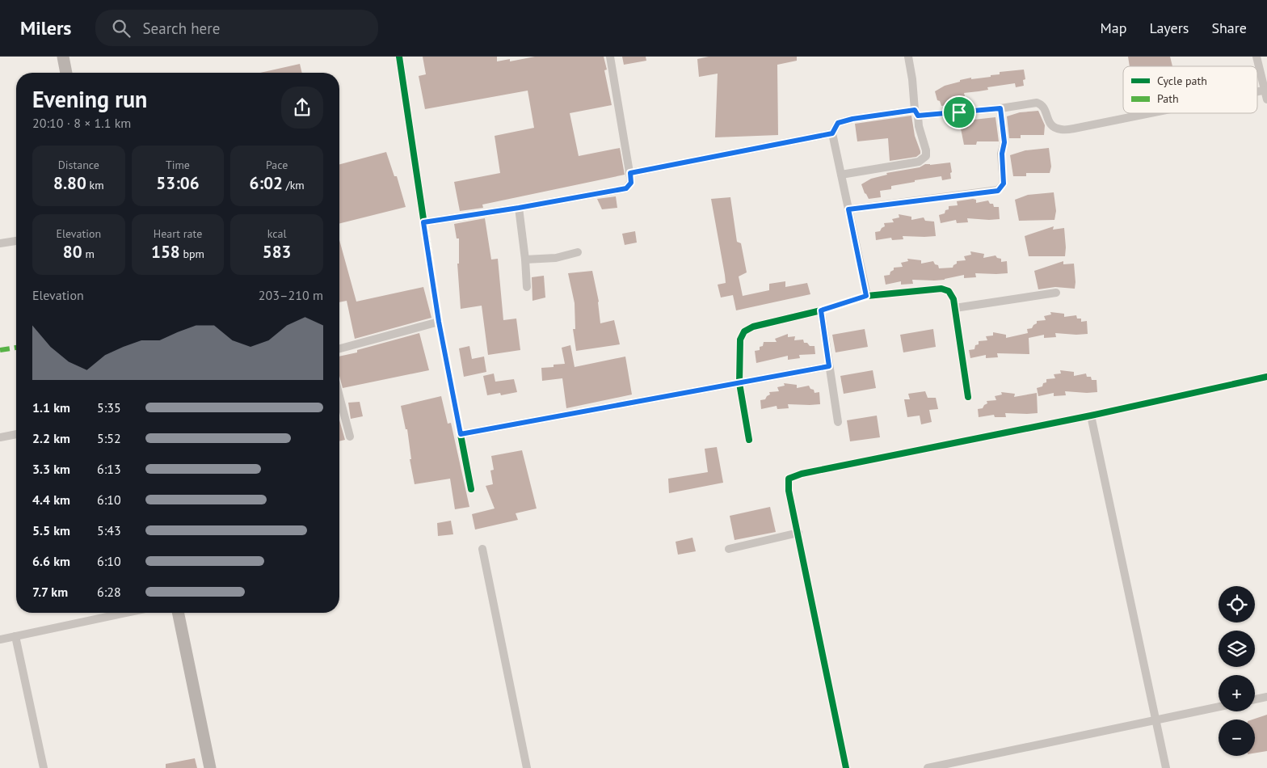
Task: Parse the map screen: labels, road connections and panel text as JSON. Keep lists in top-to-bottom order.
{
  "legend": ["Cycle path", "Path"],
  "page": {
    "header": "Milers",
    "search": "Search here",
    "nav": ["Map", "Layers", "Share"],
    "heading": ["Evening run", "20:10 · 8 × 1.1 km"],
    "stats": [
      ["Distance", "8.80 km"],
      ["Time", "53:06"],
      ["Pace", "6:02 /km"],
      ["Elevation", "80 m"],
      ["Heart rate", "158 bpm"],
      ["kcal", "583"]
    ],
    "chart": ["Elevation", "203–210 m"],
    "list": [
      {
        "name": "1.1 km",
        "note": "5:35"
      },
      {
        "name": "2.2 km",
        "note": "5:52"
      },
      {
        "name": "3.3 km",
        "note": "6:13"
      },
      {
        "name": "4.4 km",
        "note": "6:10"
      },
      {
        "name": "5.5 km",
        "note": "5:43"
      },
      {
        "name": "6.6 km",
        "note": "6:10"
      },
      {
        "name": "7.7 km",
        "note": "6:28"
      }
    ],
    "map_buttons": ["+", "−"]
  }
}
